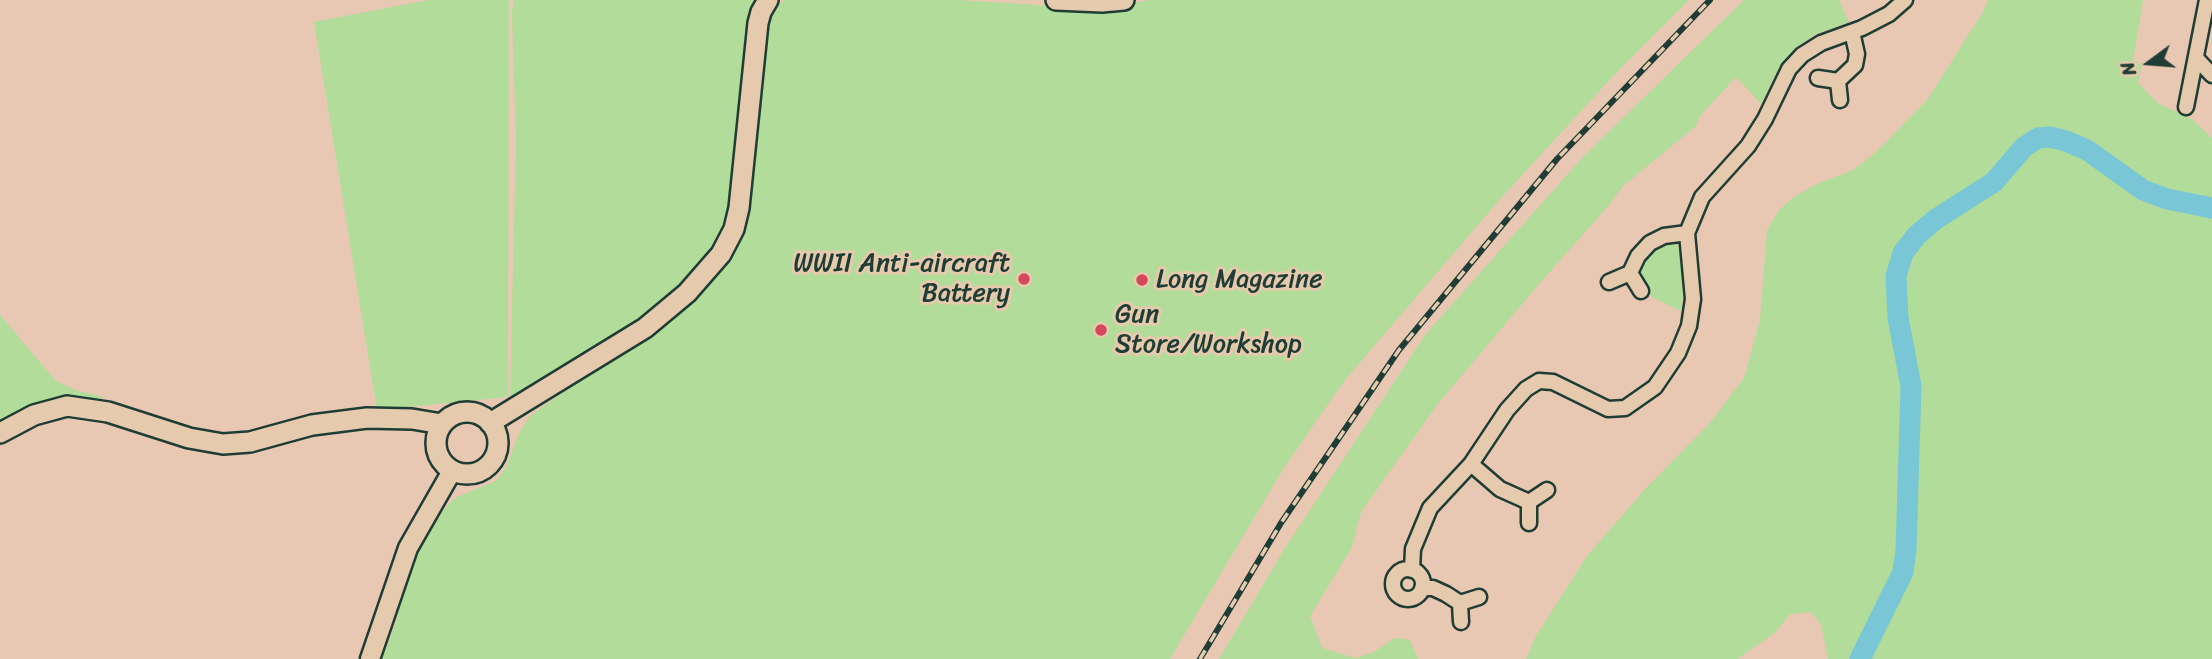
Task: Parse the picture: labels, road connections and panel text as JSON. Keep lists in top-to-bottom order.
{
  "places": ["WWII Anti-aircraft Battery", "Long Magazine", "Gun Store/Workshop"],
  "north": "left"
}
